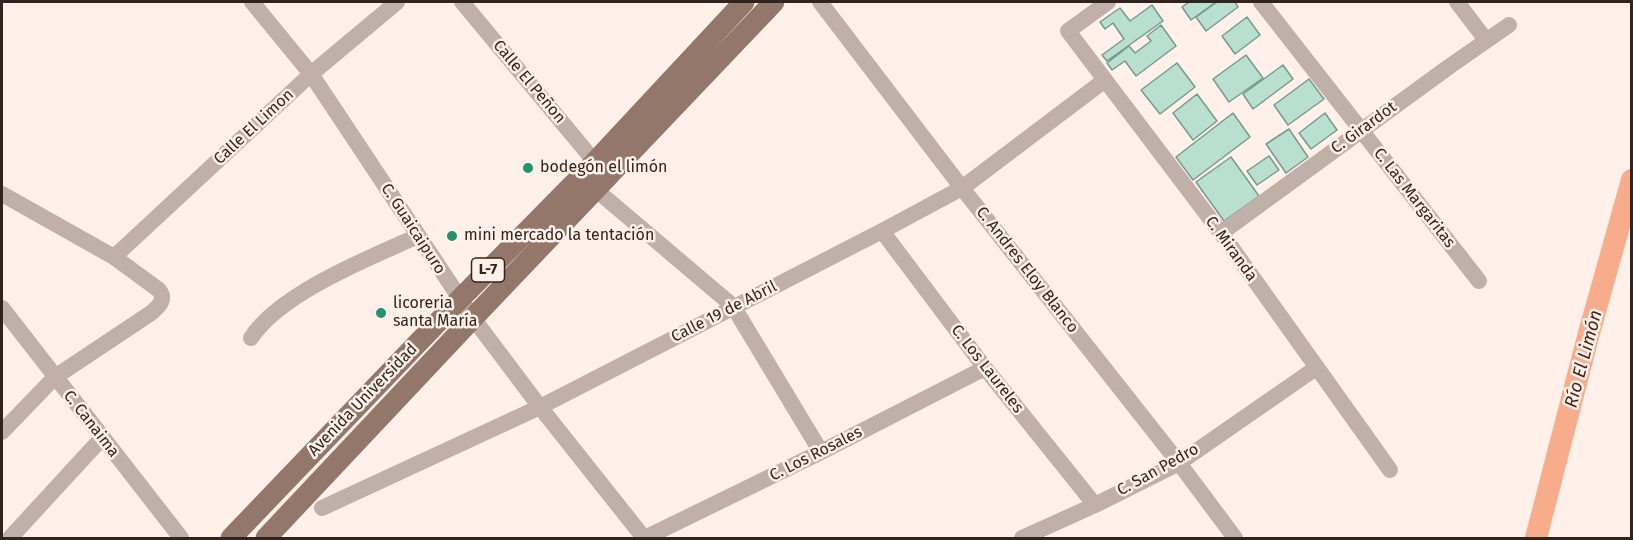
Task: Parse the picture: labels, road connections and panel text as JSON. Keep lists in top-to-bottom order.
{
  "streets": {
    "main road": ["L-7", "Avenida Universidad"],
    "street": [
      "Calle El Peñon",
      "Calle El Limon",
      "C. Girardot",
      "C. Las Margaritas",
      "C. Guaicaipuro",
      "C. Miranda",
      "C. Andres Eloy Blanco",
      "Calle 19 de Abril",
      "C. Los Laureles",
      "C. Canaima",
      "C. Los Rosales",
      "C. San Pedro"
    ]
  },
  "crossings": [
    ["Calle El Peñon", "Avenida Universidad"],
    ["Calle El Limon", "C. Guaicaipuro"],
    ["C. Girardot", "C. Las Margaritas"],
    ["C. Girardot", "C. Miranda"],
    ["C. Guaicaipuro", "Calle 19 de Abril"],
    ["C. Guaicaipuro", "Avenida Universidad"],
    ["C. Guaicaipuro", "C. Los Rosales"],
    ["C. Miranda", "Calle 19 de Abril"],
    ["C. Miranda", "C. San Pedro"],
    ["C. Andres Eloy Blanco", "Calle 19 de Abril"],
    ["C. Andres Eloy Blanco", "C. San Pedro"],
    ["Calle 19 de Abril", "C. Los Laureles"],
    ["C. Los Laureles", "C. Los Rosales"],
    ["C. Los Laureles", "C. San Pedro"]
  ],
  "water": ["Río El Limón"],
  "places": ["bodegón el limón", "mini mercado la tentación", "licoreria santa María"]
}
